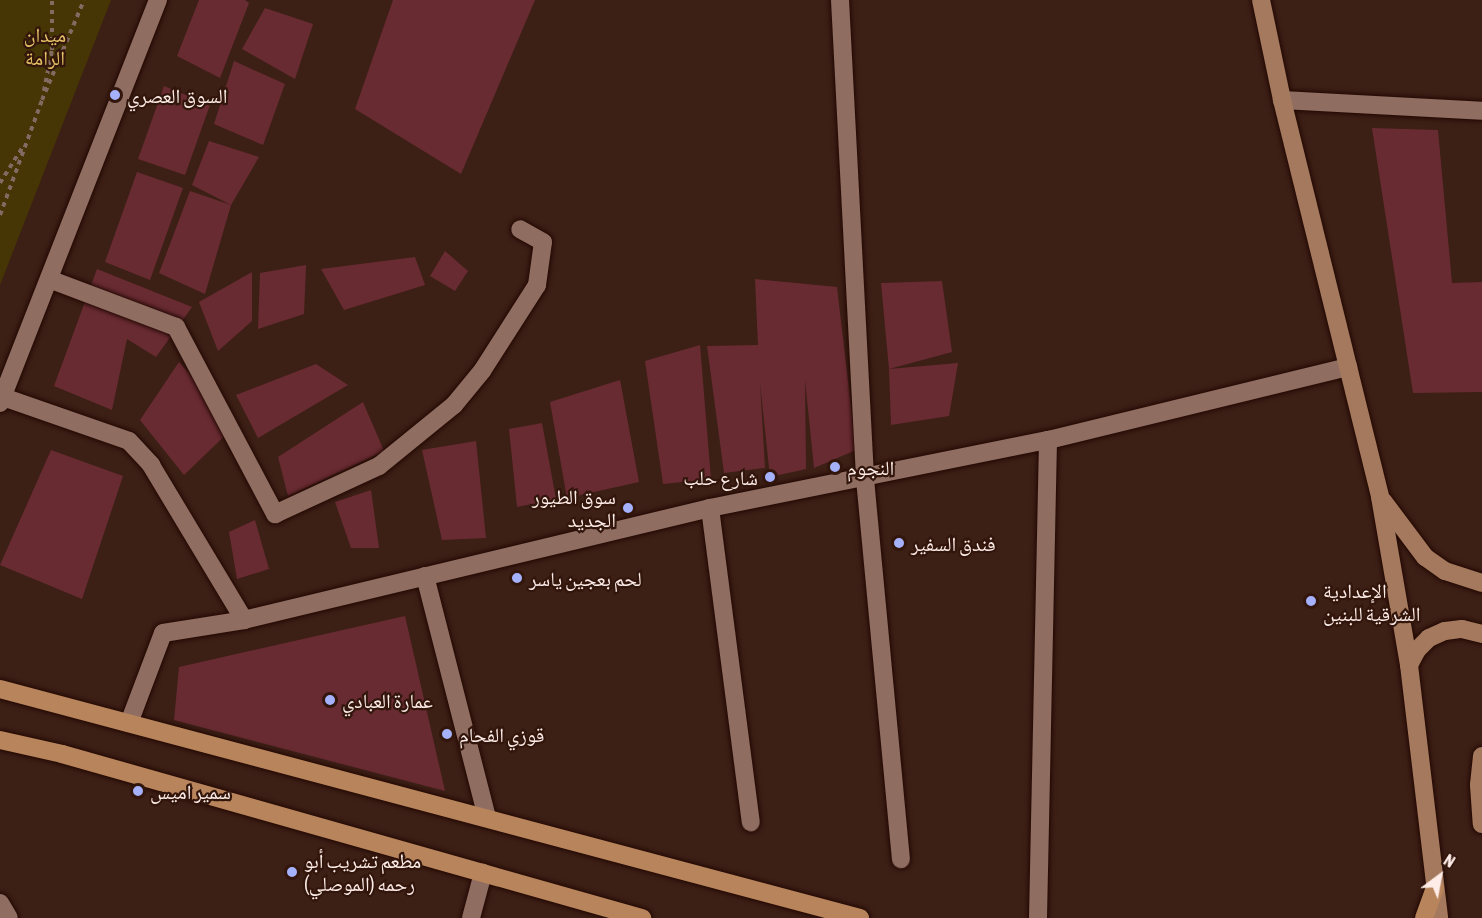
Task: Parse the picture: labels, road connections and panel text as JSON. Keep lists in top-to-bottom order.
{
  "parks": ["ميدان الرامة"],
  "places": [
    "السوق العصري",
    "النجوم",
    "شارع حلب",
    "سوق الطيور الجديد",
    "فندق السفير",
    "لحم بعجين ياسر",
    "الإعدادية الشرقية للبنين",
    "عمارة العبادي",
    "قوزي الفحام",
    "سمير اميس",
    "مطعم تشريب أبو رحمه (الموصلي)"
  ],
  "north": "top right"
}
